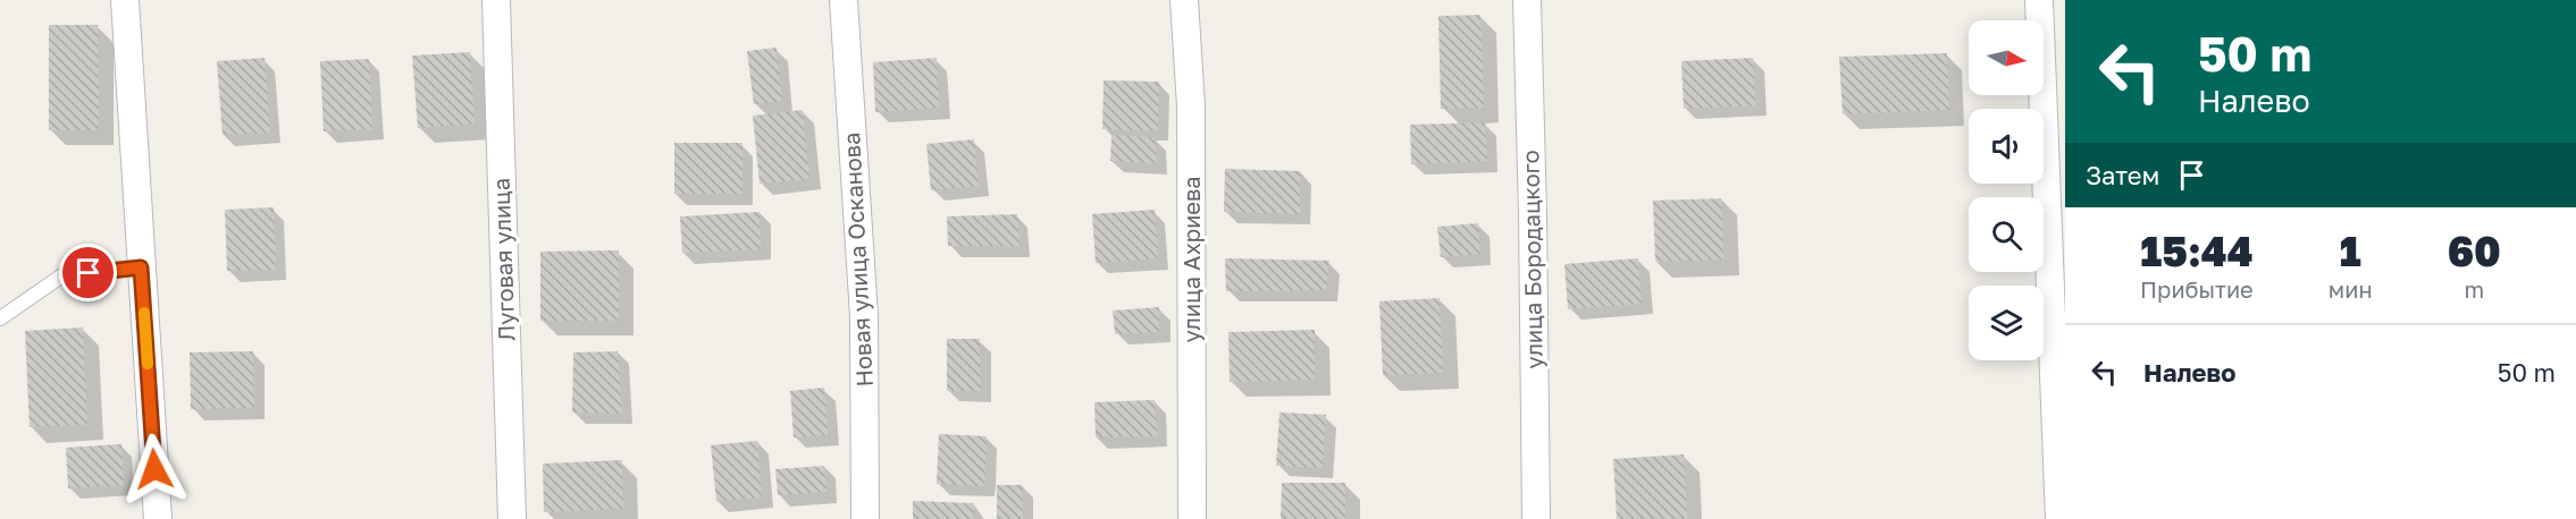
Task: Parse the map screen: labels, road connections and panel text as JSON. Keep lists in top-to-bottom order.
{
  "streets": {
    "street": [
      "Луговая улица",
      "Новая улица Осканова",
      "улица Ахриева",
      "улица Бородацкого"
    ]
  },
  "north": "right",
  "page": {
    "turn": ["50 m", "Налево"],
    "then": "Затем",
    "eta": [
      "15:44",
      "Прибытие",
      "1",
      "мин",
      "60",
      "m"
    ],
    "list": [
      {
        "name": "Налево",
        "value": "50 m"
      }
    ]
  }
}
